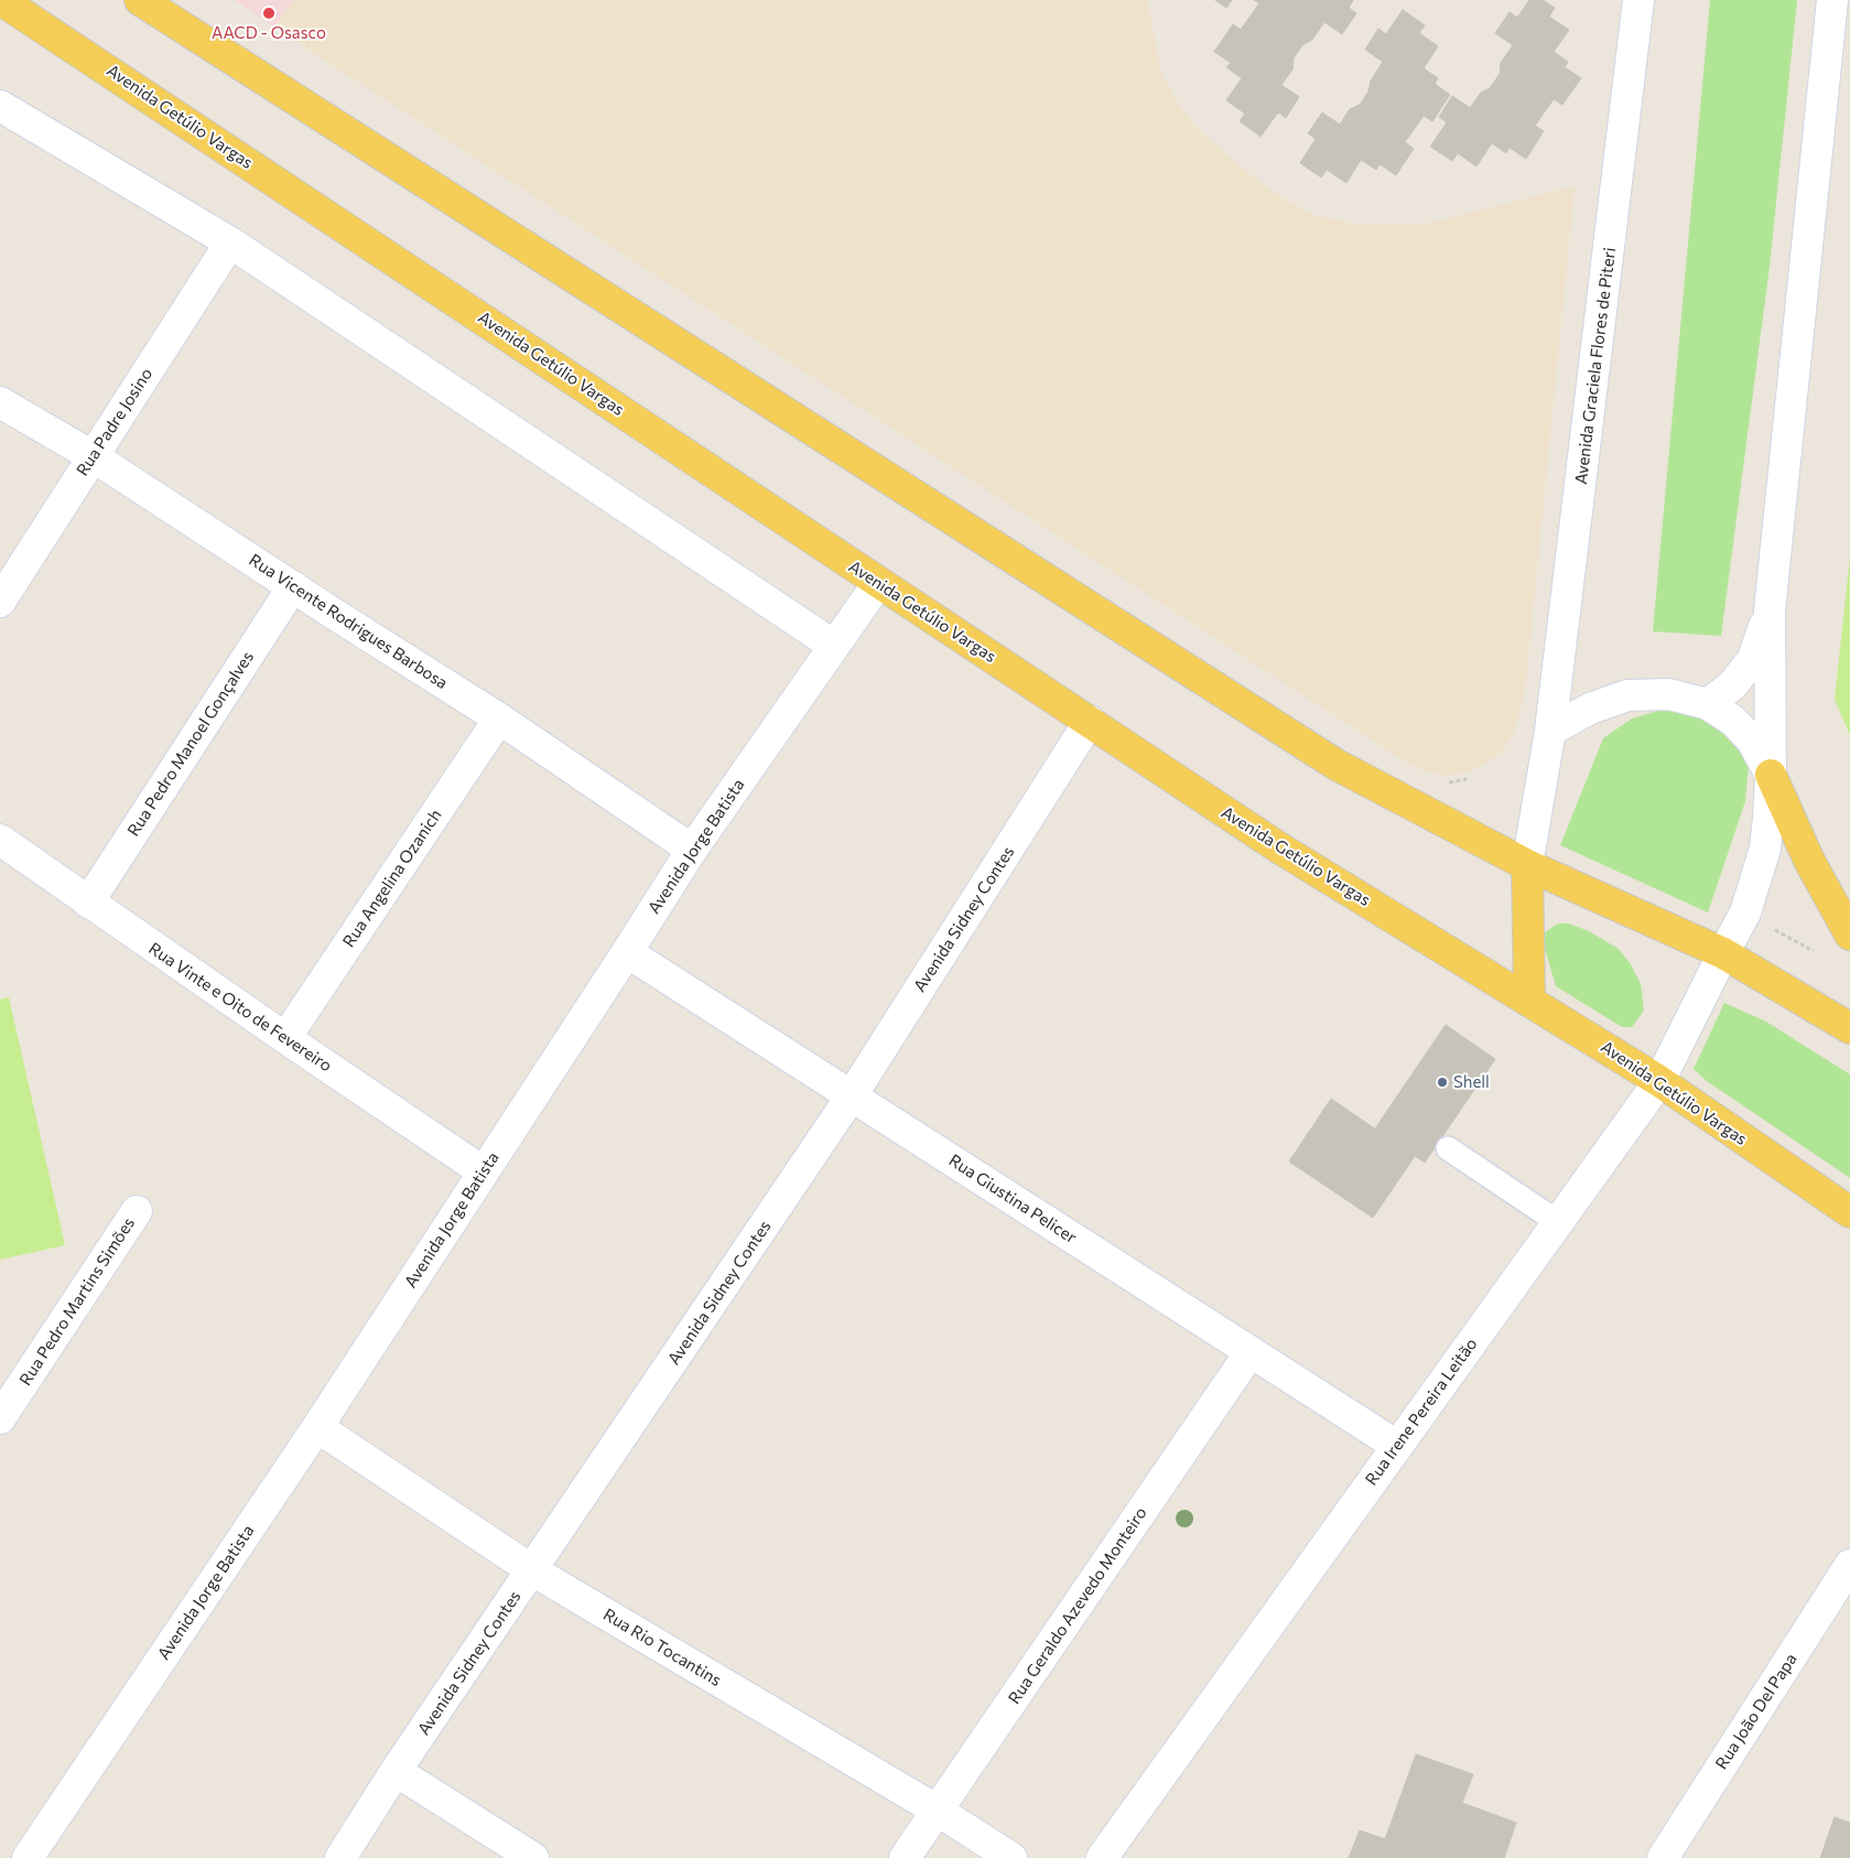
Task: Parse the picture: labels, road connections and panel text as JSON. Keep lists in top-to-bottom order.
{
  "streets": {
    "main road": ["Avenida Getúlio Vargas"],
    "street": [
      "Avenida Graciela Flores de Piteri",
      "Rua Padre Josino",
      "Rua Vicente Rodrigues Barbosa",
      "Rua Pedro Manoel Gonçalves",
      "Avenida Jorge Batista",
      "Rua Angelina Ozanich",
      "Avenida Sidney Contes",
      "Rua Vinte e Oito de Fevereiro",
      "Rua Giustina Pelicer",
      "Rua Pedro Martins Simões",
      "Rua Irene Pereira Leitão",
      "Rua Geraldo Azevedo Monteiro",
      "Rua Rio Tocantins",
      "Rua João Del Papa"
    ]
  },
  "crossings": [
    ["Avenida Getúlio Vargas", "Avenida Jorge Batista"],
    ["Avenida Getúlio Vargas", "Avenida Sidney Contes"],
    ["Avenida Getúlio Vargas", "Rua Irene Pereira Leitão"],
    ["Rua Padre Josino", "Rua Vicente Rodrigues Barbosa"],
    ["Rua Vicente Rodrigues Barbosa", "Rua Pedro Manoel Gonçalves"],
    ["Rua Vicente Rodrigues Barbosa", "Avenida Jorge Batista"],
    ["Rua Vicente Rodrigues Barbosa", "Rua Angelina Ozanich"],
    ["Rua Pedro Manoel Gonçalves", "Rua Vinte e Oito de Fevereiro"],
    ["Avenida Jorge Batista", "Rua Vinte e Oito de Fevereiro"],
    ["Avenida Jorge Batista", "Rua Giustina Pelicer"],
    ["Avenida Jorge Batista", "Rua Rio Tocantins"],
    ["Rua Angelina Ozanich", "Rua Vinte e Oito de Fevereiro"],
    ["Avenida Sidney Contes", "Rua Giustina Pelicer"],
    ["Avenida Sidney Contes", "Rua Rio Tocantins"],
    ["Rua Giustina Pelicer", "Rua Irene Pereira Leitão"],
    ["Rua Giustina Pelicer", "Rua Geraldo Azevedo Monteiro"],
    ["Rua Geraldo Azevedo Monteiro", "Rua Rio Tocantins"]
  ],
  "places": ["AACD - Osasco", "Shell"]
}
